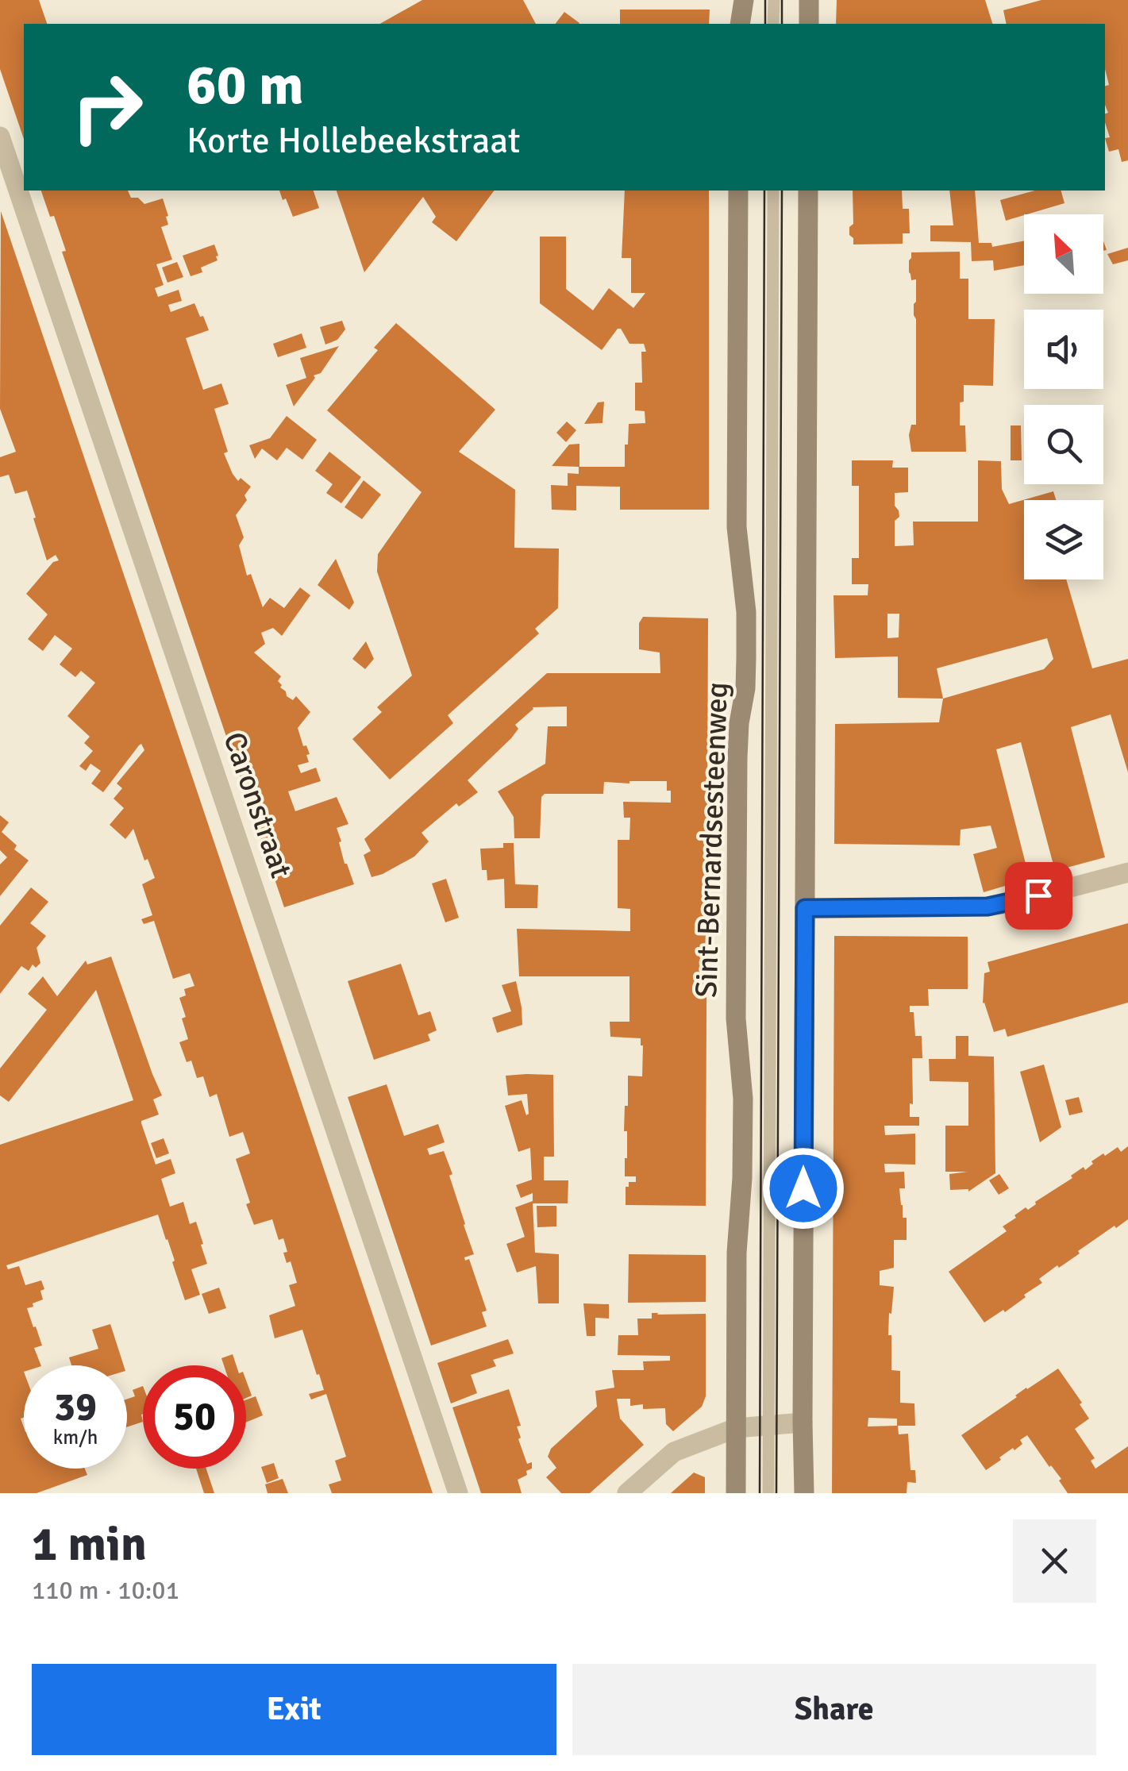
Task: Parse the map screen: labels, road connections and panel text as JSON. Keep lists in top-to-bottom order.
{
  "streets": {
    "main road": ["Sint-Bernardsesteenweg"],
    "street": ["Caronstraat"]
  },
  "north": "top left",
  "page": {
    "turn": ["60 m", "Korte Hollebeekstraat"],
    "speed": "39 km/h",
    "limit": "50",
    "heading": ["1 min", "110 m · 10:01"],
    "buttons": ["Exit", "Share"]
  }
}
